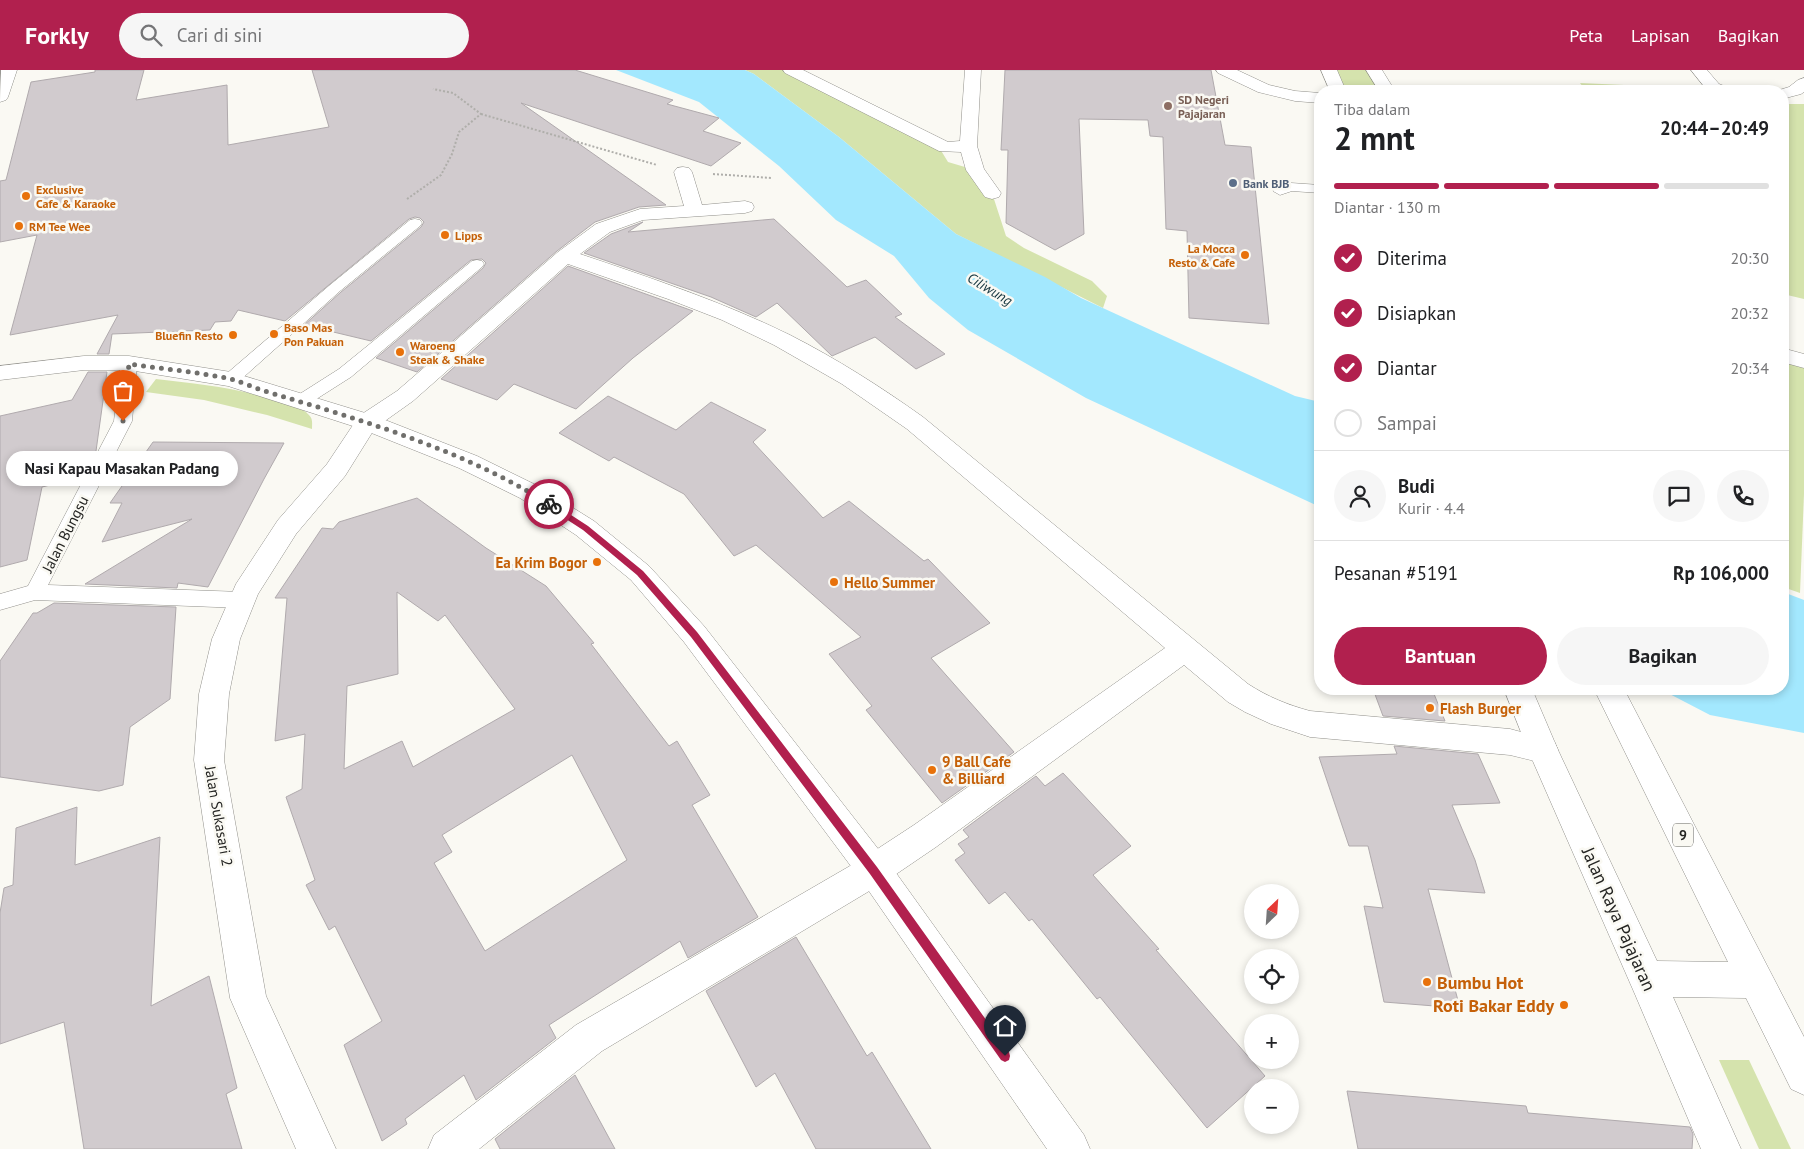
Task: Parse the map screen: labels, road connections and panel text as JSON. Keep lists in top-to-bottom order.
{
  "streets": {
    "main road": ["Jalan Sukasari 2", "9", "Jalan Raya Pajajaran"],
    "lane": ["Jalan Bungsu"]
  },
  "crossings": [
    ["Jalan Bungsu", "Jalan Sukasari 2"]
  ],
  "water": ["Ciliwung"],
  "places": [
    "SD Negeri Pajajaran",
    "Bank BJB",
    "Exclusive Cafe & Karaoke",
    "RM Tee Wee",
    "Lipps",
    "La Mocca Resto & Cafe",
    "Baso Mas Pon Pakuan",
    "Bluefin Resto",
    "Waroeng Steak & Shake",
    "Nasi Kapau Masakan Padang",
    "Ea Krim Bogor",
    "Hello Summer",
    "Flash Burger",
    "9 Ball Cafe & Billiard",
    "Bumbu Hot",
    "Roti Bakar Eddy"
  ],
  "north": "top right",
  "page": {
    "header": "Forkly",
    "search": "Cari di sini",
    "nav": ["Peta", "Lapisan", "Bagikan"],
    "heading": ["2 mnt", "Tiba dalam", "20:44–20:49"],
    "panel": [
      "Budi",
      "Kurir · 4.4",
      "Pesanan #5191",
      "Rp 106,000"
    ],
    "bar": "Diantar · 130 m",
    "list": [
      ["Diterima", "20:30"],
      ["Disiapkan", "20:32"],
      ["Diantar", "20:34"],
      "Sampai"
    ],
    "bubble": "Nasi Kapau Masakan Padang",
    "buttons": ["Bantuan", "Bagikan"],
    "map_buttons": ["+", "−"]
  }
}
